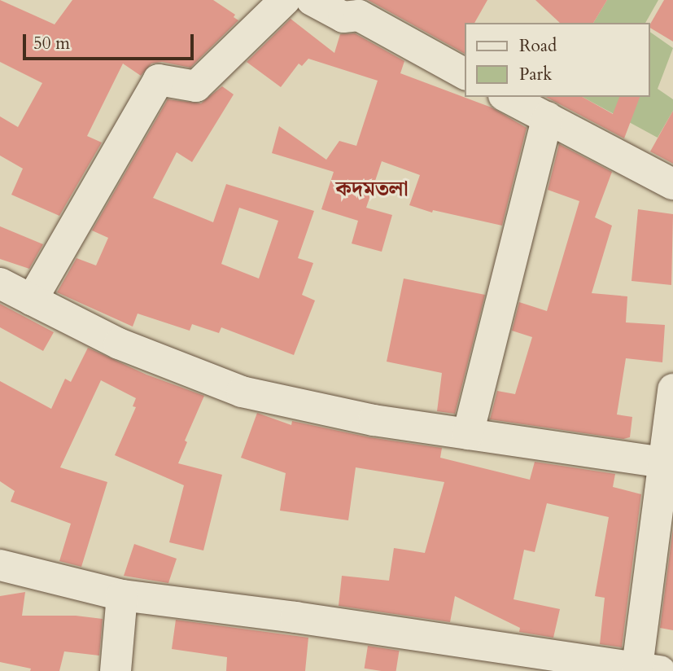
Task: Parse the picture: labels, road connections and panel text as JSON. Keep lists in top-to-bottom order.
{
  "districts": ["কদমতলা"],
  "legend": ["Road", "Park"],
  "scale_bar": "50 m"
}
